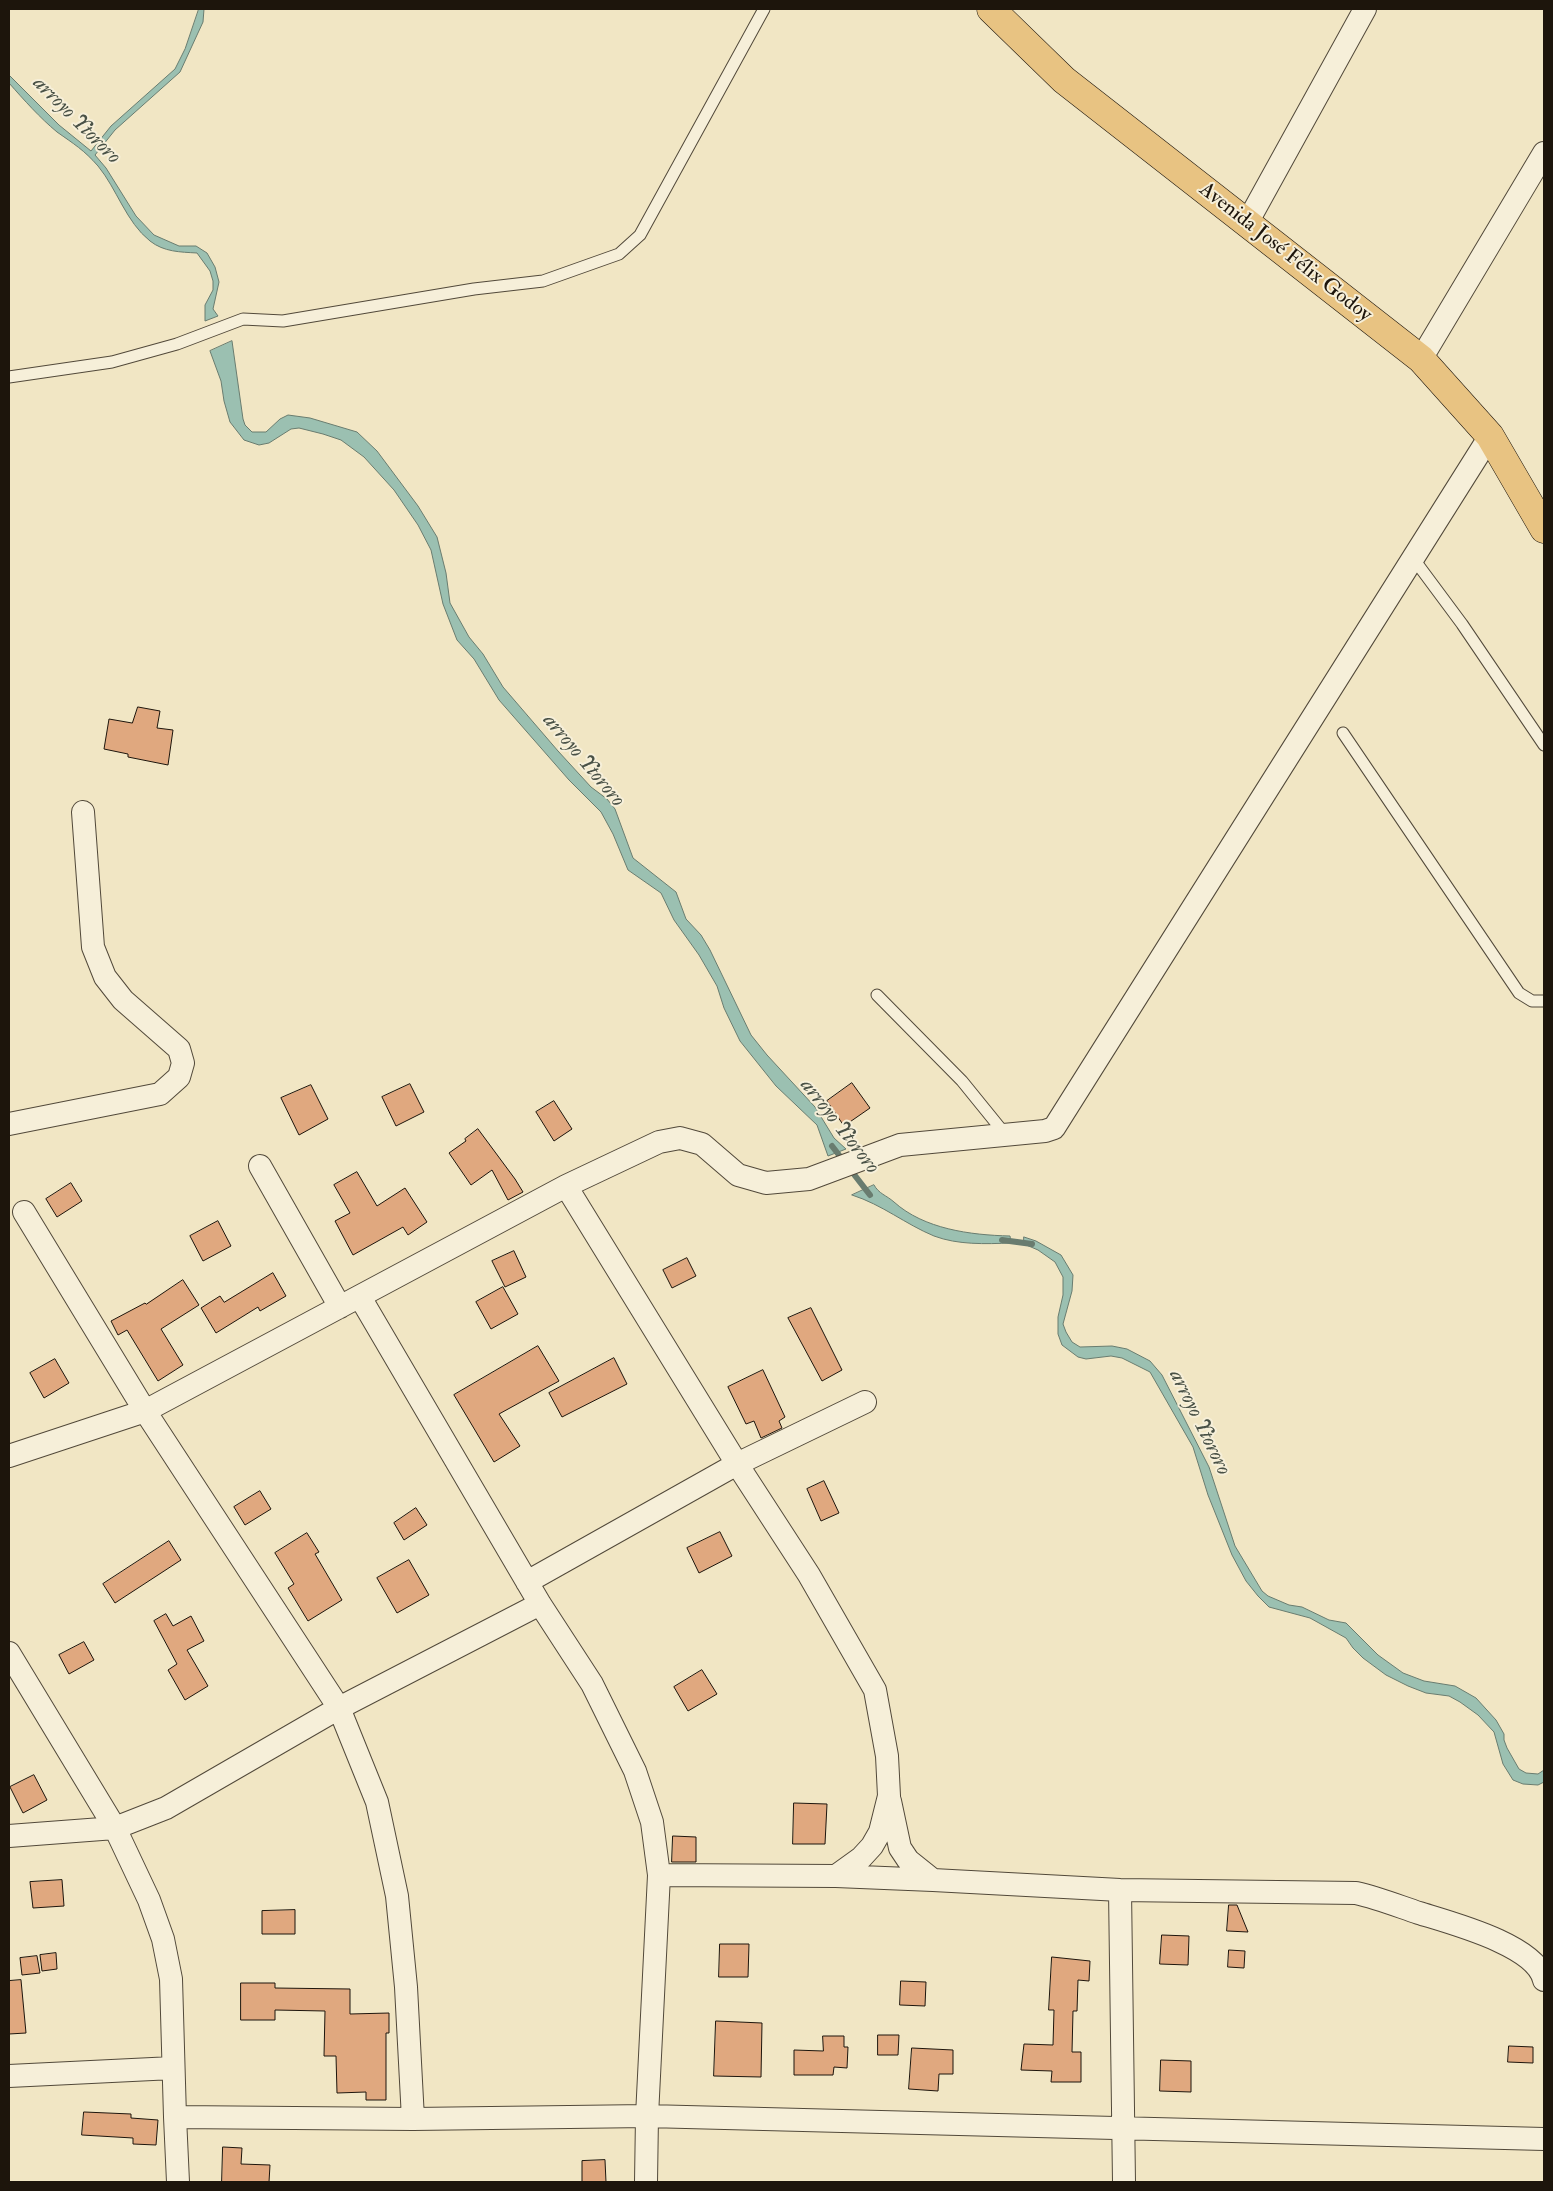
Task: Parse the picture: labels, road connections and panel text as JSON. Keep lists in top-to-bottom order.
{
  "streets": {
    "main road": ["Avenida José Félix Godoy"]
  },
  "water": ["arroyo Ytororo"]
}
